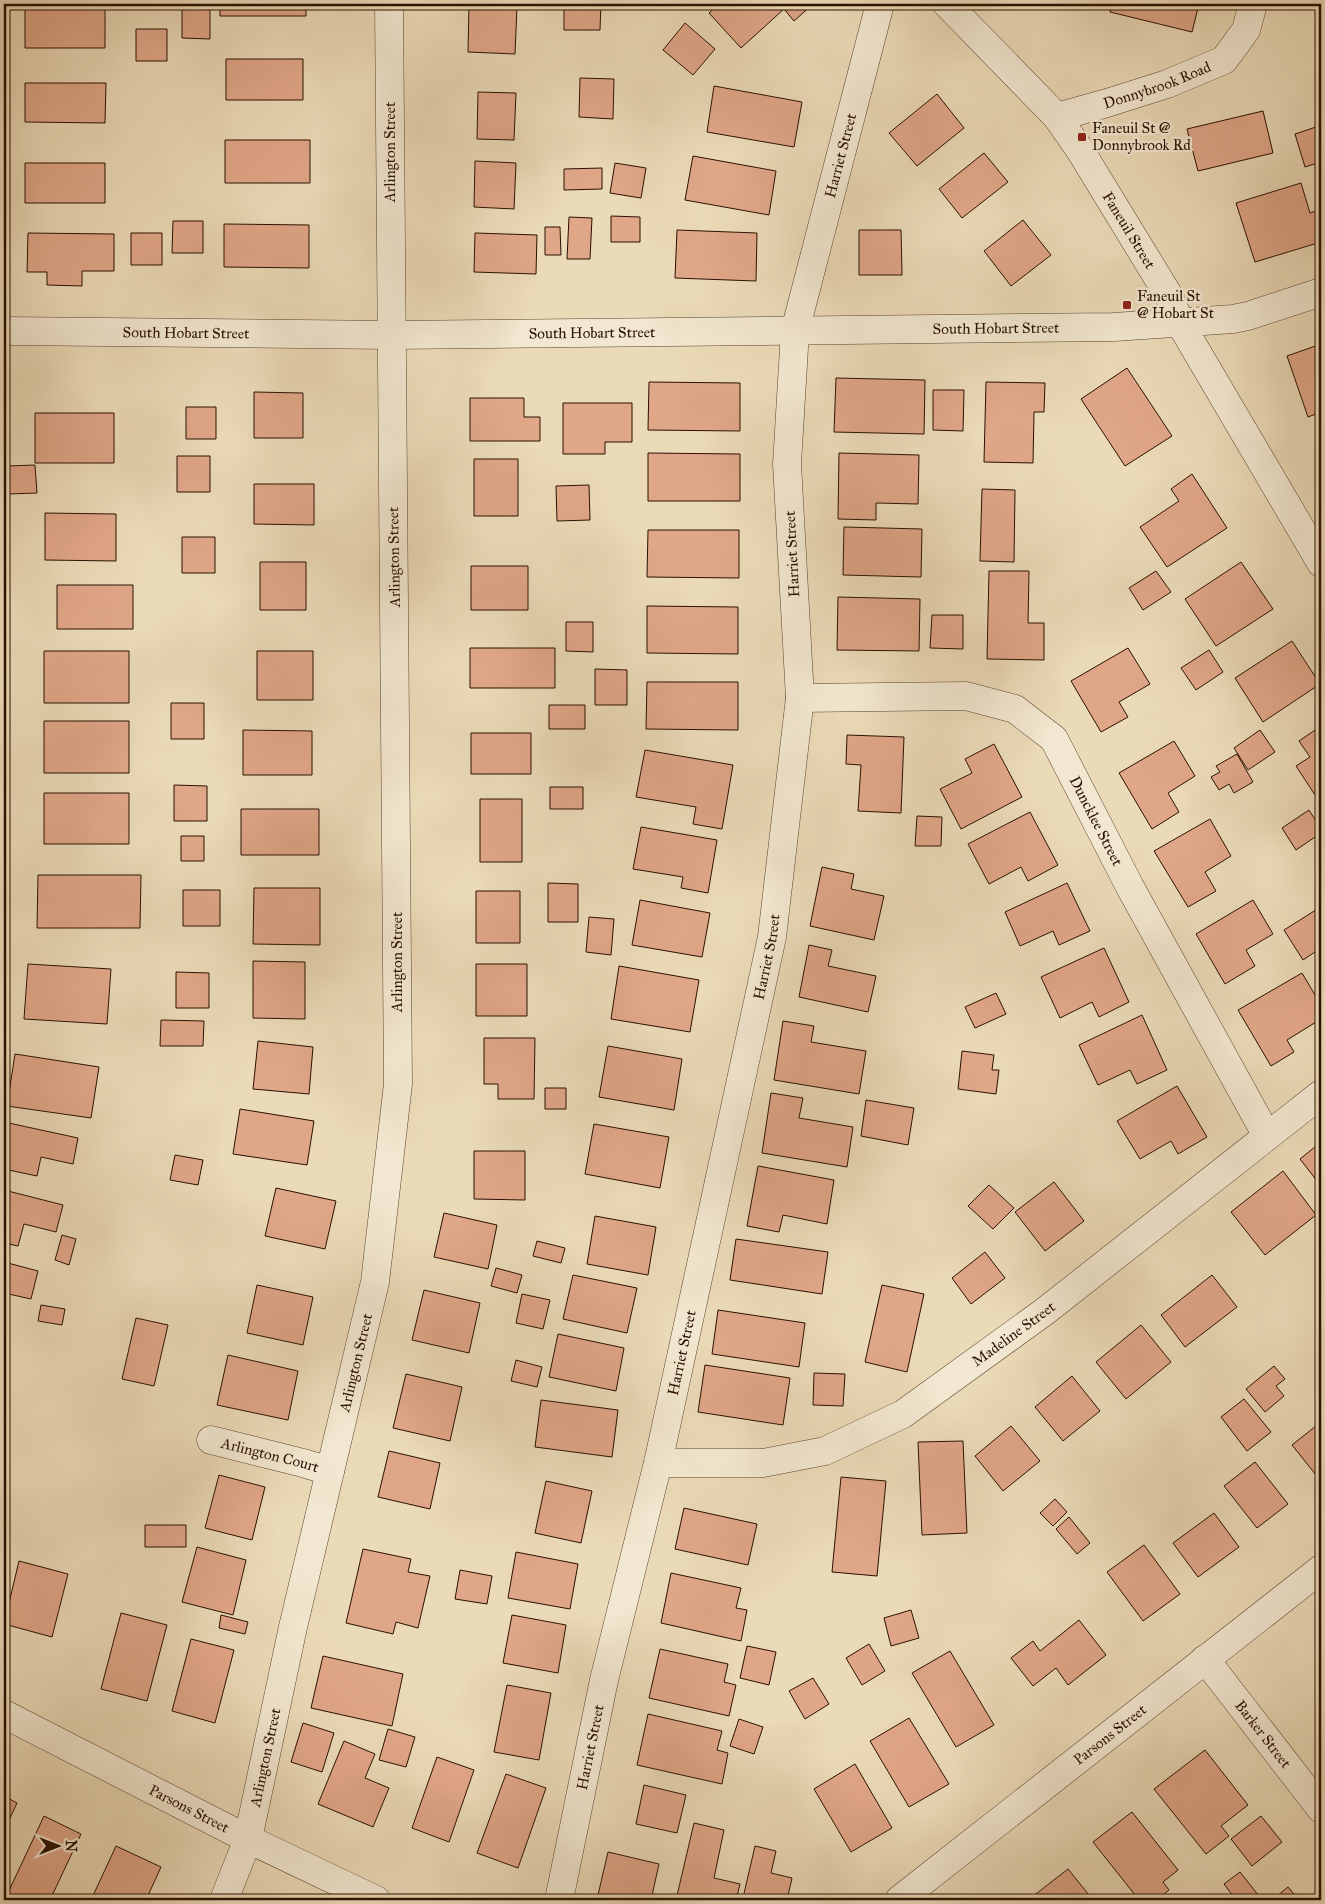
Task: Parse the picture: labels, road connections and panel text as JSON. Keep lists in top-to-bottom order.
{
  "streets": {
    "street": [
      "Donnybrook Road",
      "Arlington Street",
      "Harriet Street",
      "Faneuil Street",
      "South Hobart Street",
      "Duncklee Street",
      "Madeline Street",
      "Arlington Court",
      "Parsons Street",
      "Barker Street"
    ]
  },
  "crossings": [
    ["Donnybrook Road", "Faneuil Street"],
    ["Arlington Street", "South Hobart Street"],
    ["Arlington Street", "Arlington Court"],
    ["Arlington Street", "Parsons Street"],
    ["Harriet Street", "South Hobart Street"],
    ["Harriet Street", "Duncklee Street"],
    ["Harriet Street", "Madeline Street"],
    ["Faneuil Street", "South Hobart Street"],
    ["Duncklee Street", "Madeline Street"],
    ["Parsons Street", "Barker Street"]
  ],
  "places": {
    "transit": ["Faneuil St @ Donnybrook Rd", "Faneuil St @ Hobart St"]
  },
  "north": "right"
}
